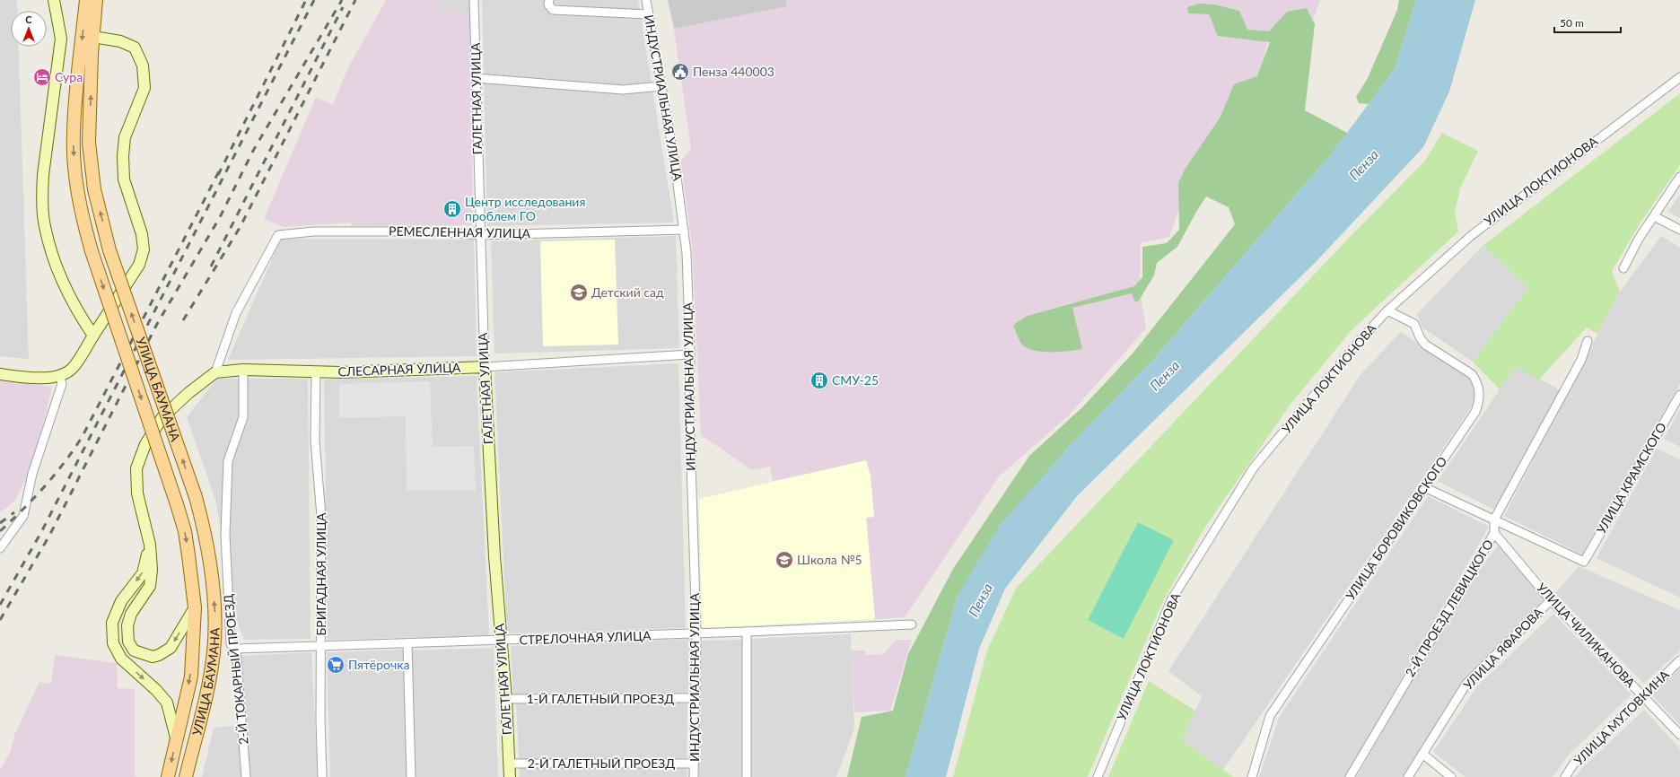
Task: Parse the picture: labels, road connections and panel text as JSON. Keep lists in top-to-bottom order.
{
  "streets": {
    "main road": ["УЛИЦА БАУМАНА"],
    "street": [
      "ИНДУСТРИАЛЬНАЯ УЛИЦА",
      "ГАЛЕТНАЯ УЛИЦА",
      "УЛИЦА ЛОКТИОНОВА",
      "РЕМЕСЛЕННАЯ УЛИЦА",
      "СЛЕСАРНАЯ УЛИЦА",
      "УЛИЦА КРАМСКОГО",
      "УЛИЦА БОРОВИКОВСКОГО",
      "БРИГАДНАЯ УЛИЦА",
      "2-Й ПРОЕЗД ЛЕВИЦКОГО",
      "УЛИЦА ЧИЛИКАНОВА",
      "СТРЕЛОЧНАЯ УЛИЦА",
      "УЛИЦА ЯФАРОВА",
      "2-Й ТОКАРНЫЙ ПРОЕЗД",
      "1-Й ГАЛЕТНЫЙ ПРОЕЗД",
      "УЛИЦА МУТОВКИНА",
      "2-Й ГАЛЕТНЫЙ ПРОЕЗД"
    ]
  },
  "crossings": [
    ["ИНДУСТРИАЛЬНАЯ УЛИЦА", "РЕМЕСЛЕННАЯ УЛИЦА"],
    ["ИНДУСТРИАЛЬНАЯ УЛИЦА", "СЛЕСАРНАЯ УЛИЦА"],
    ["ИНДУСТРИАЛЬНАЯ УЛИЦА", "СТРЕЛОЧНАЯ УЛИЦА"],
    ["ИНДУСТРИАЛЬНАЯ УЛИЦА", "1-Й ГАЛЕТНЫЙ ПРОЕЗД"],
    ["ИНДУСТРИАЛЬНАЯ УЛИЦА", "2-Й ГАЛЕТНЫЙ ПРОЕЗД"],
    ["ГАЛЕТНАЯ УЛИЦА", "РЕМЕСЛЕННАЯ УЛИЦА"],
    ["ГАЛЕТНАЯ УЛИЦА", "СЛЕСАРНАЯ УЛИЦА"],
    ["ГАЛЕТНАЯ УЛИЦА", "СТРЕЛОЧНАЯ УЛИЦА"],
    ["ГАЛЕТНАЯ УЛИЦА", "1-Й ГАЛЕТНЫЙ ПРОЕЗД"],
    ["ГАЛЕТНАЯ УЛИЦА", "2-Й ГАЛЕТНЫЙ ПРОЕЗД"],
    ["УЛИЦА ЛОКТИОНОВА", "УЛИЦА БОРОВИКОВСКОГО"],
    ["РЕМЕСЛЕННАЯ УЛИЦА", "СЛЕСАРНАЯ УЛИЦА"],
    ["СЛЕСАРНАЯ УЛИЦА", "БРИГАДНАЯ УЛИЦА"],
    ["СЛЕСАРНАЯ УЛИЦА", "2-Й ТОКАРНЫЙ ПРОЕЗД"],
    ["УЛИЦА КРАМСКОГО", "2-Й ПРОЕЗД ЛЕВИЦКОГО"],
    ["БРИГАДНАЯ УЛИЦА", "СТРЕЛОЧНАЯ УЛИЦА"],
    ["2-Й ПРОЕЗД ЛЕВИЦКОГО", "УЛИЦА ЧИЛИКАНОВА"],
    ["УЛИЦА ЧИЛИКАНОВА", "УЛИЦА ЯФАРОВА"],
    ["УЛИЦА ЧИЛИКАНОВА", "УЛИЦА МУТОВКИНА"],
    ["СТРЕЛОЧНАЯ УЛИЦА", "2-Й ТОКАРНЫЙ ПРОЕЗД"]
  ],
  "water": ["Пенза"],
  "places": {
    "public building": ["Пенза 440003"],
    "hotel": ["Сура"],
    "building": ["Центр исследования проблем ГО", "СМУ-25"],
    "school or university": ["Детский сад", "Школа №5"],
    "supermarket": ["Пятёрочка"]
  },
  "scale_bar": "50 m",
  "north": "top"
}
